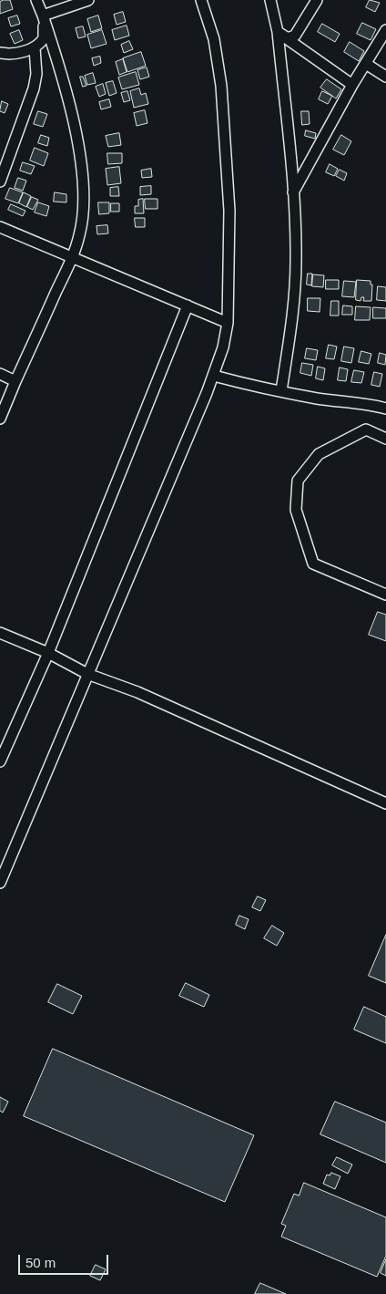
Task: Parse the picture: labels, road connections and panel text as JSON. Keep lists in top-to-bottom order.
{
  "scale_bar": "50 m"
}
